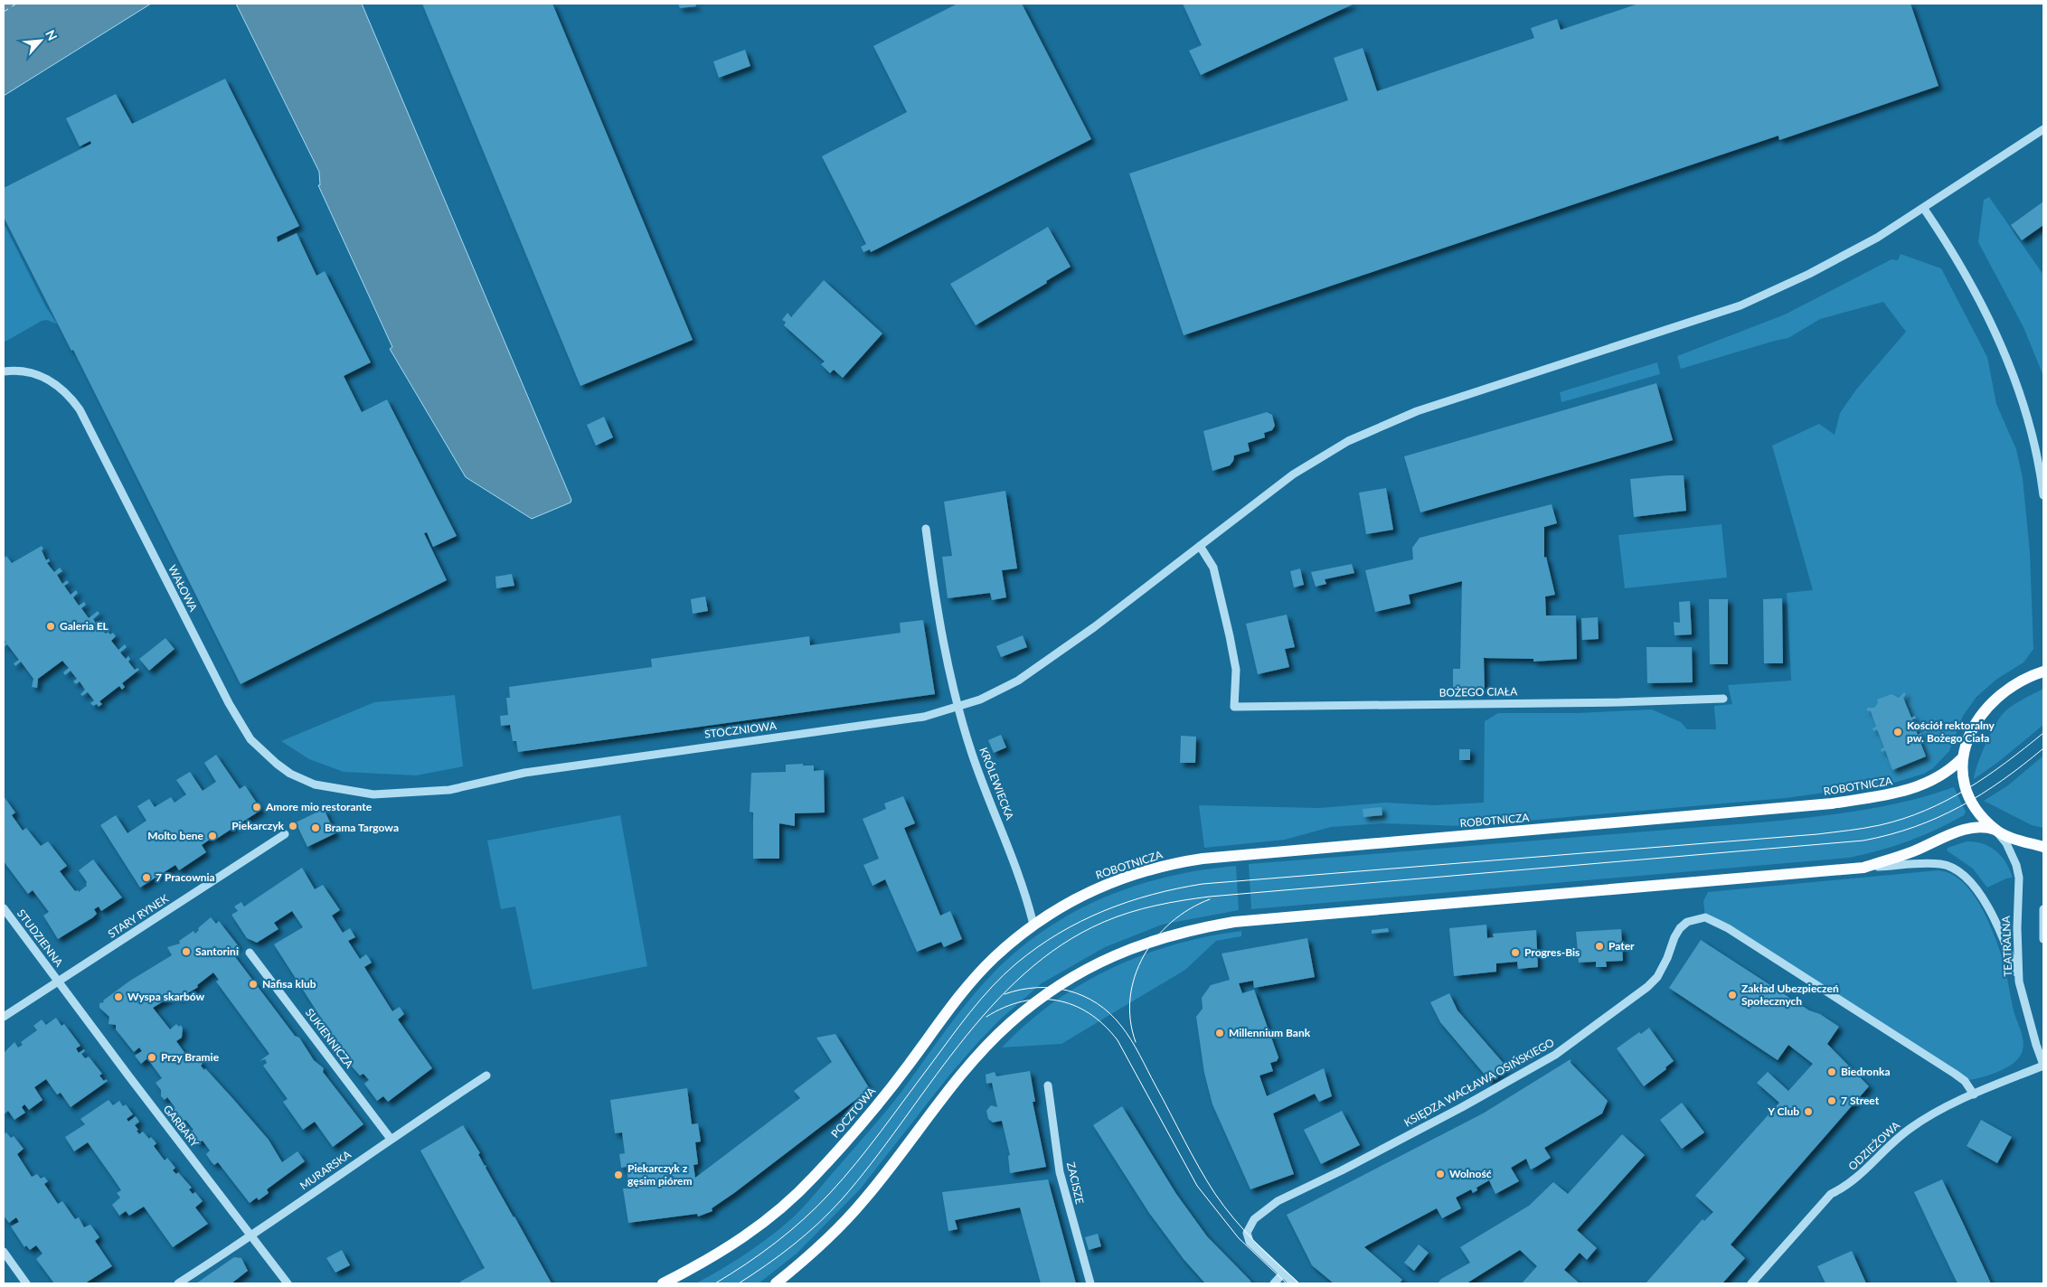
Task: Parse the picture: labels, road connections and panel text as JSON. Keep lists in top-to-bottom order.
{
  "streets": {
    "main road": ["ROBOTNICZA", "POCZTOWA"],
    "street": [
      "WAŁOWA",
      "BOŻEGO CIAŁA",
      "STOCZNIOWA",
      "KRÓLEWIECKA",
      "STARY RYNEK",
      "STUDZIENNA",
      "TEATRALNA",
      "SUKIENNICZA",
      "KSIĘDZA WACŁAWA OSIŃSKIEGO",
      "GARBARY",
      "ODZIEŻOWA",
      "MURARSKA",
      "ZACISZE"
    ]
  },
  "crossings": [
    ["WAŁOWA", "STOCZNIOWA"],
    ["BOŻEGO CIAŁA", "STOCZNIOWA"],
    ["STOCZNIOWA", "KRÓLEWIECKA"],
    ["KRÓLEWIECKA", "ROBOTNICZA"],
    ["KRÓLEWIECKA", "POCZTOWA"],
    ["ROBOTNICZA", "POCZTOWA"],
    ["STARY RYNEK", "STUDZIENNA"],
    ["STARY RYNEK", "GARBARY"],
    ["STUDZIENNA", "GARBARY"],
    ["TEATRALNA", "ODZIEŻOWA"],
    ["SUKIENNICZA", "MURARSKA"],
    ["KSIĘDZA WACŁAWA OSIŃSKIEGO", "ODZIEŻOWA"],
    ["GARBARY", "MURARSKA"]
  ],
  "places": [
    "Galeria EL",
    "Kościół rektoralny pw. Bożego Ciała",
    "Amore mio restorante",
    "Piekarczyk",
    "Brama Targowa",
    "Molto bene",
    "7 Pracownia",
    "Pater",
    "Santorini",
    "Progres-Bis",
    "Nafisa klub",
    "Zakład Ubezpieczeń Społecznych",
    "Wyspa skarbów",
    "Millennium Bank",
    "Przy Bramie",
    "Biedronka",
    "7 Street",
    "Y Club",
    "Wolność",
    "Piekarczyk z gęsim piórem"
  ],
  "north": "top right"
}
